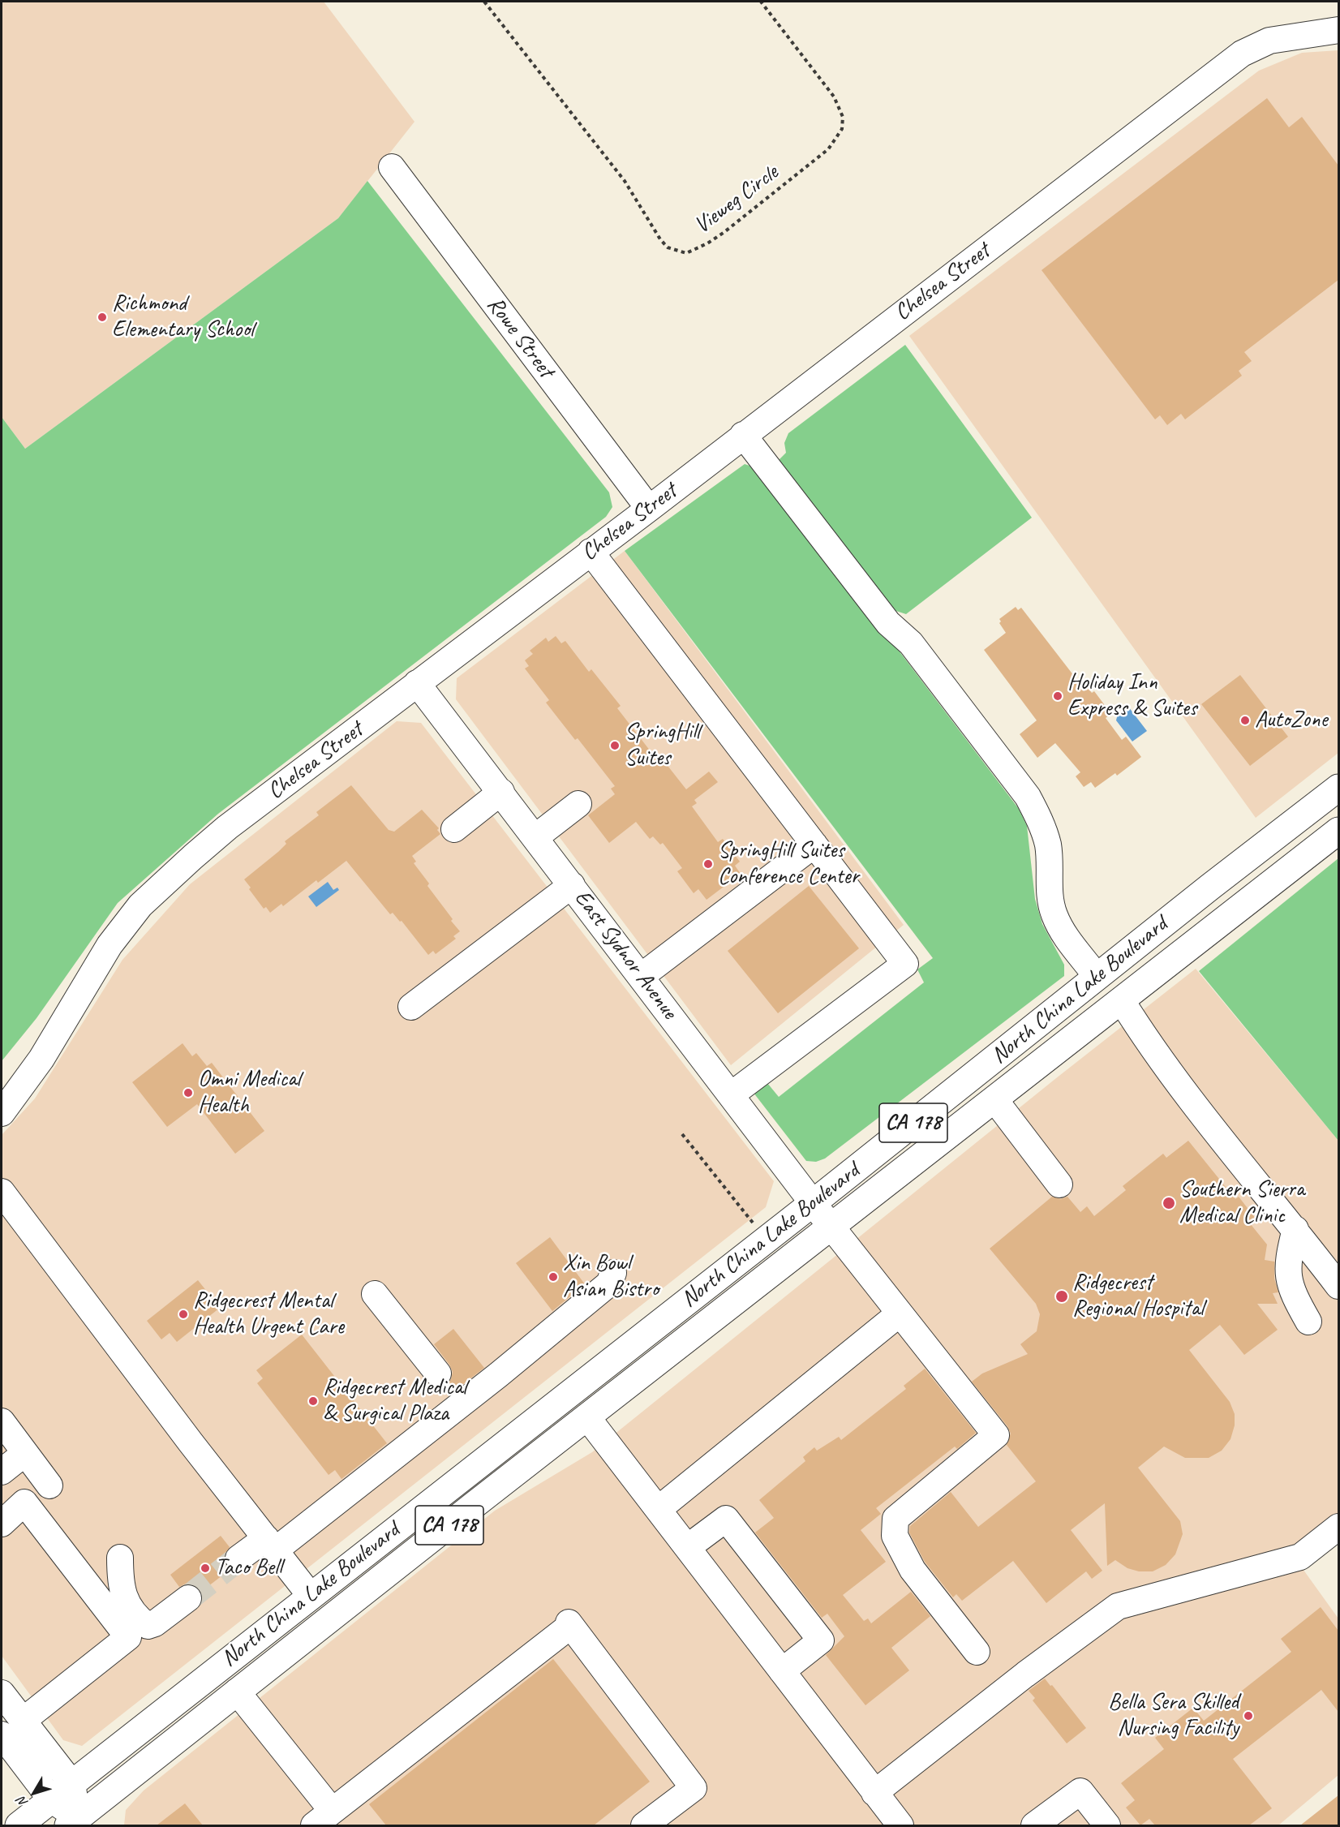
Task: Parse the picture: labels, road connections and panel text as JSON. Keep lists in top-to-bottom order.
{
  "streets": {
    "main road": ["North China Lake Boulevard", "CA 178"],
    "street": ["Chelsea Street", "Rowe Street", "East Sydnor Avenue"],
    "path": ["Vieweg Circle"]
  },
  "crossings": [
    ["Chelsea Street", "Rowe Street"],
    ["Chelsea Street", "East Sydnor Avenue"],
    ["East Sydnor Avenue", "North China Lake Boulevard"]
  ],
  "places": [
    "Richmond Elementary School",
    "Holiday Inn Express & Suites",
    "AutoZone",
    "SpringHill Suites",
    "SpringHill Suites Conference Center",
    "Omni Medical Health",
    "Southern Sierra Medical Clinic",
    "Xin Bowl Asian Bistro",
    "Ridgecrest Regional Hospital",
    "Ridgecrest Mental Health Urgent Care",
    "Ridgecrest Medical & Surgical Plaza",
    "Taco Bell",
    "Bella Sera Skilled Nursing Facility"
  ],
  "north": "bottom left"
}
